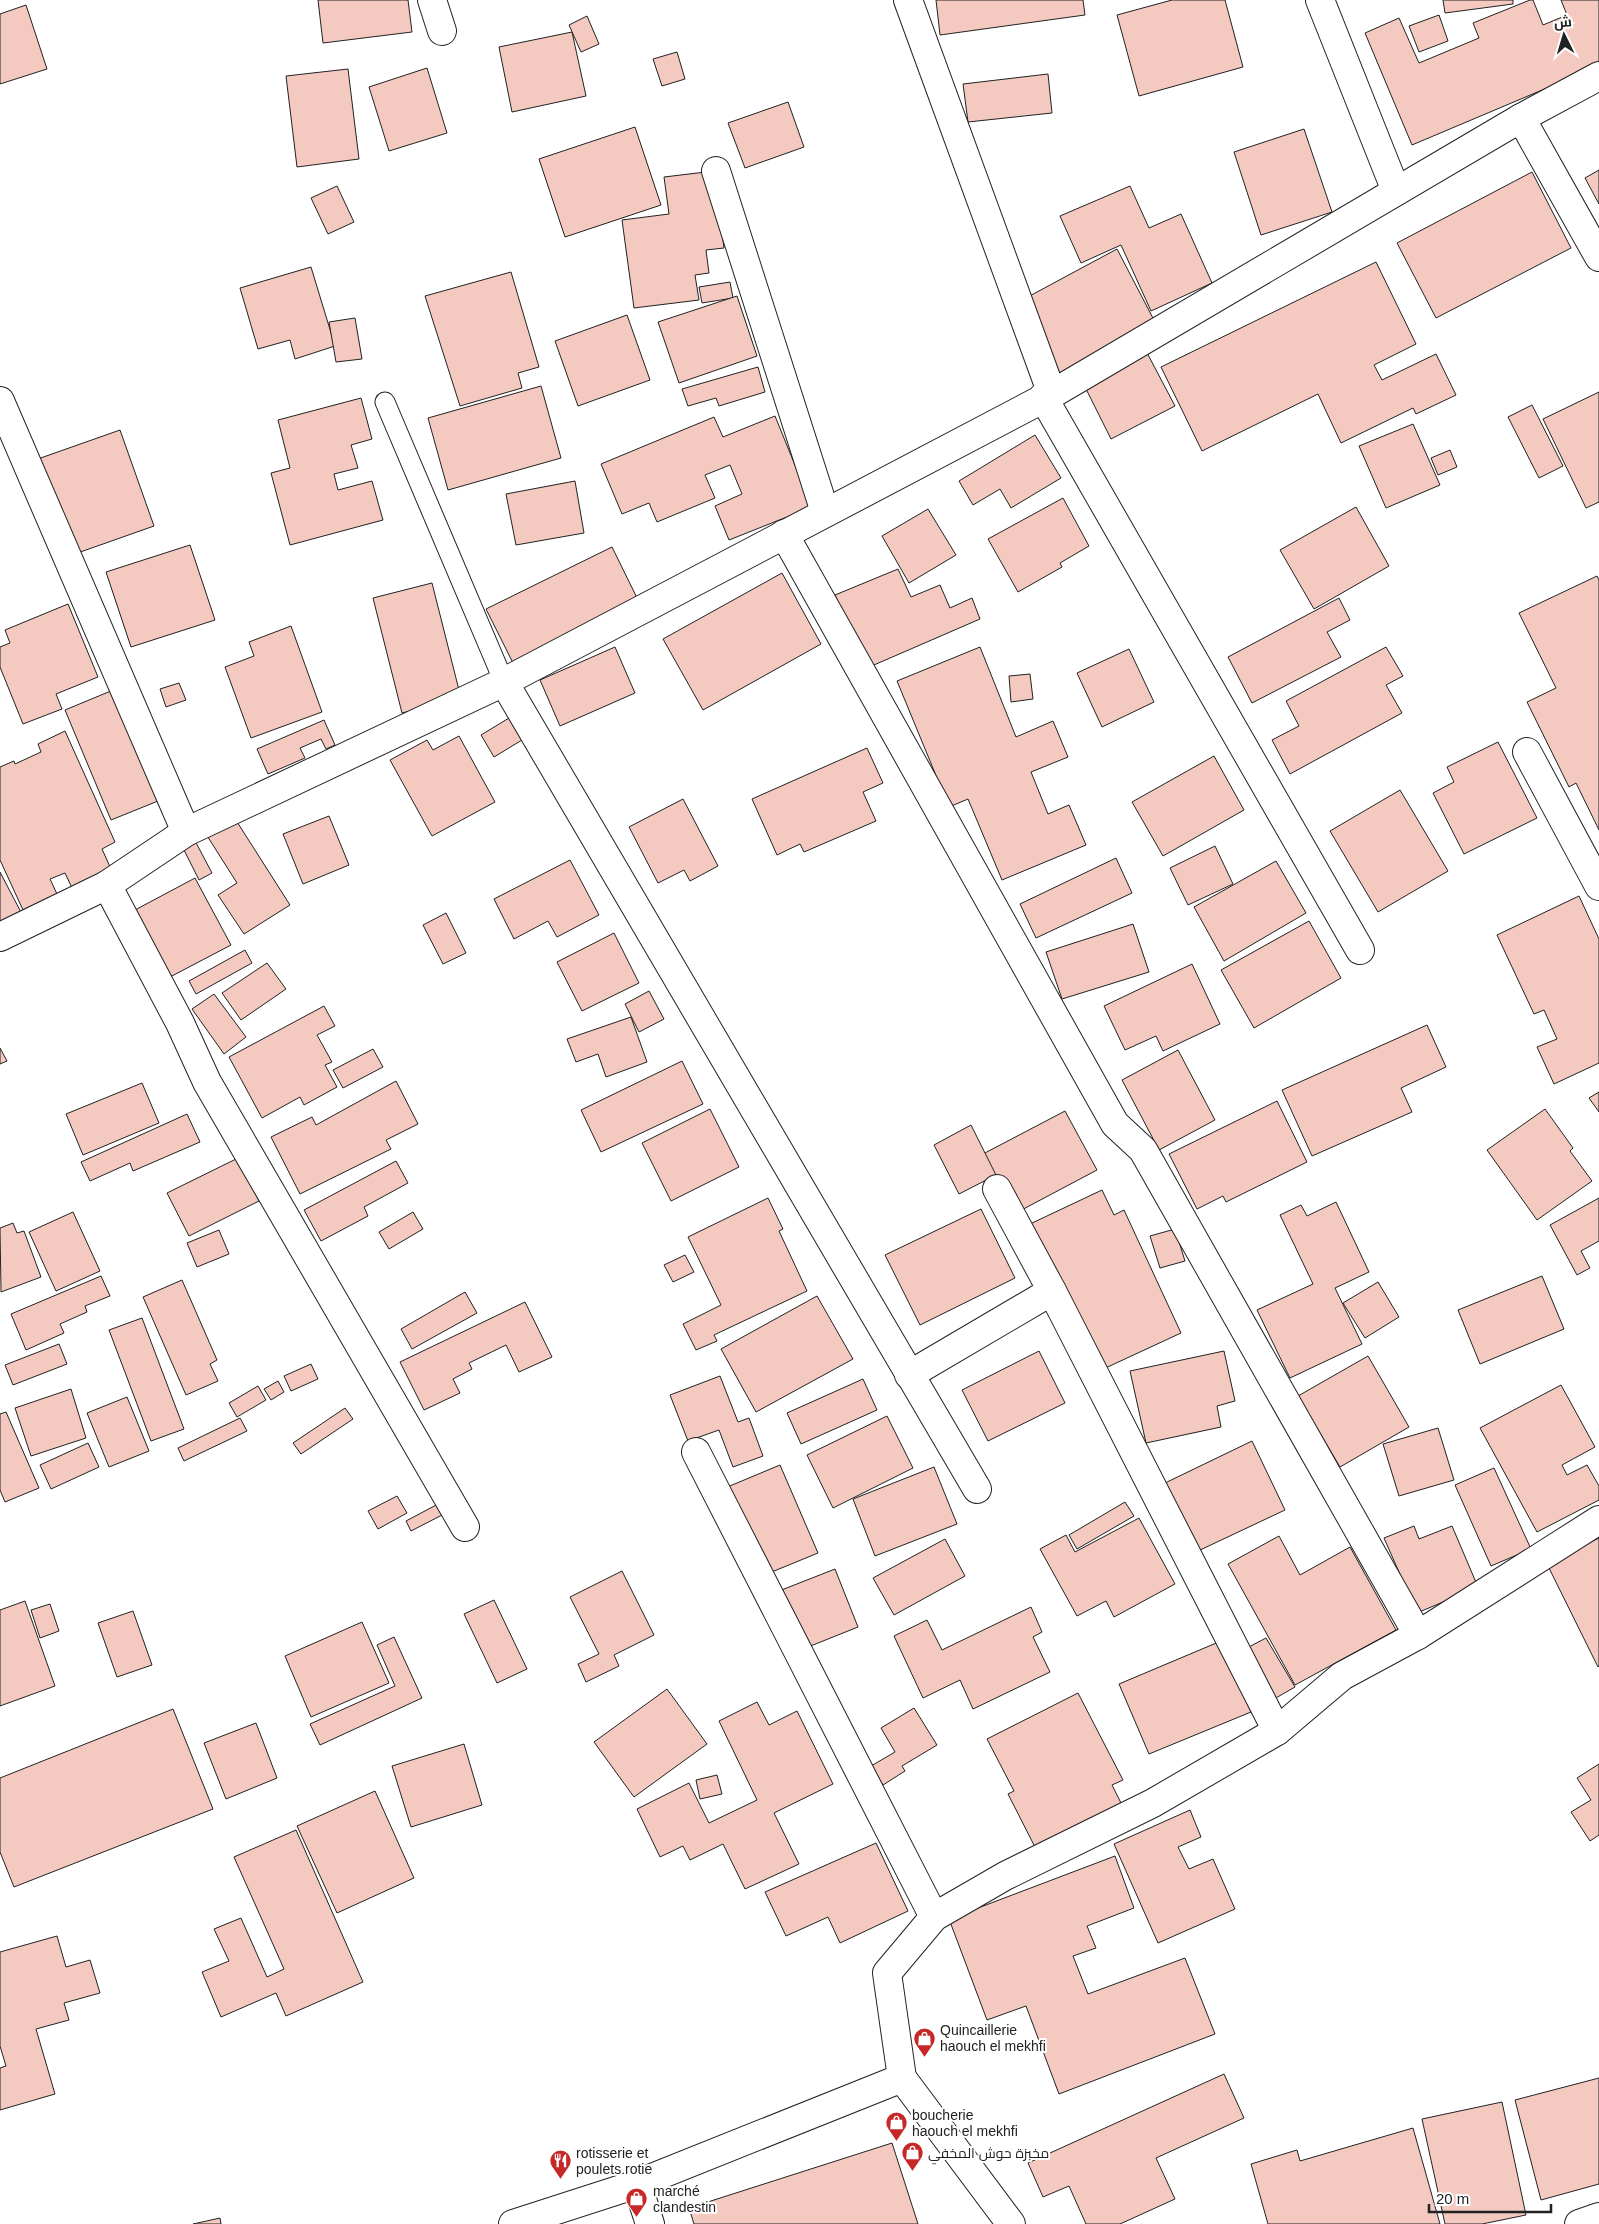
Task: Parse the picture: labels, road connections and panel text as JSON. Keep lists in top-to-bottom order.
{
  "places": {
    "shop": [
      "Quincaillerie haouch el mekhfi",
      "boucherie haouch el mekhfi",
      "مخبزة حوش المخفي",
      "marché clandestin"
    ],
    "restaurant": ["rotisserie et poulets rotie"]
  },
  "scale_bar": "20 m",
  "north": "top"
}
